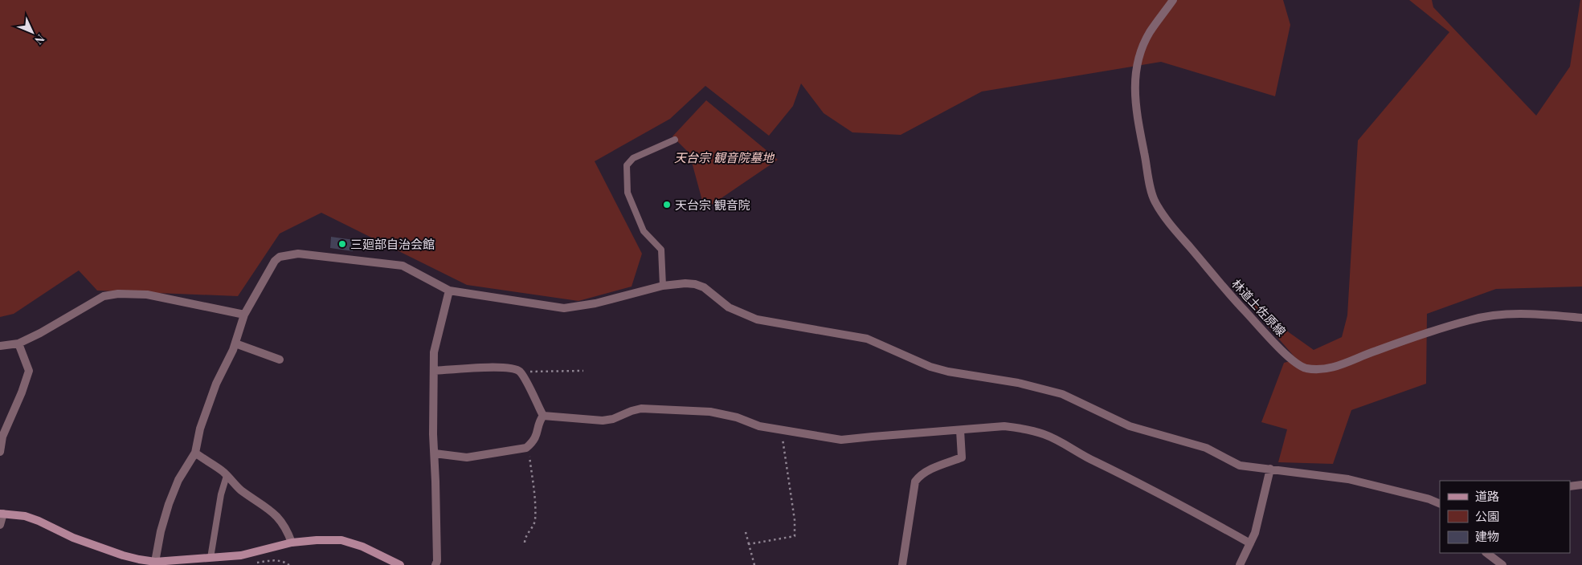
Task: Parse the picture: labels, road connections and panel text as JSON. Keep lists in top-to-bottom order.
{
  "streets": {
    "street": ["林道土佐原線"]
  },
  "parks": ["天台宗 観音院墓地"],
  "places": ["天台宗 観音院", "三廻部自治会館"],
  "legend": ["道路", "公園", "建物"],
  "north": "bottom right"
}
